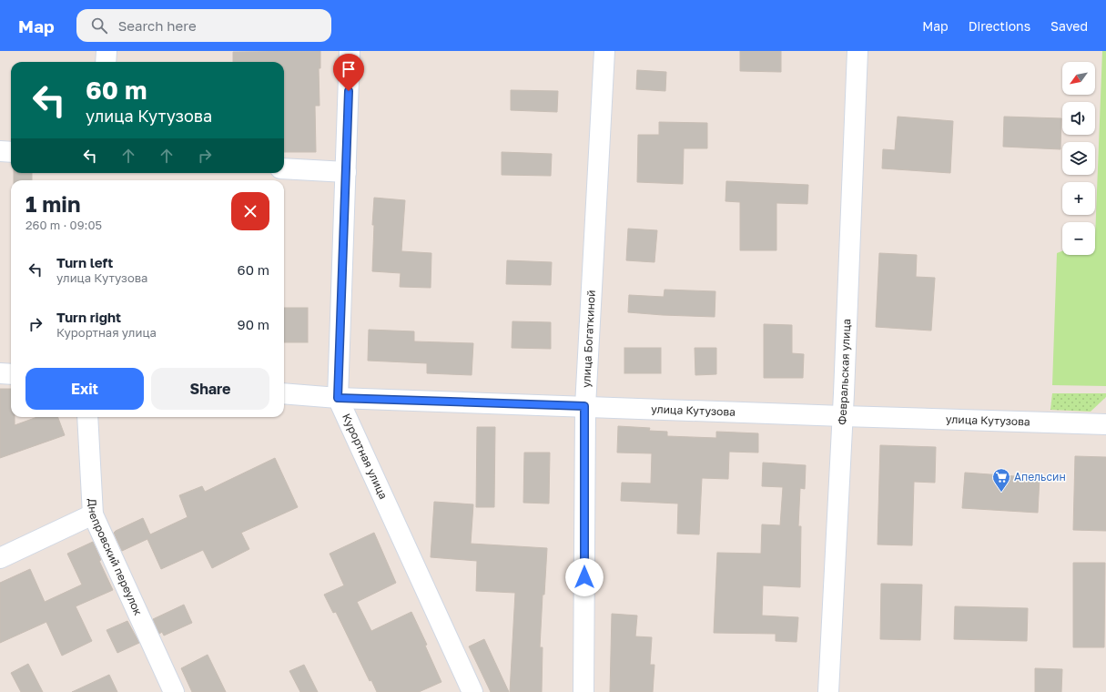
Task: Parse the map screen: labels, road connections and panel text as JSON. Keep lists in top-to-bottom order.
{
  "streets": {
    "street": [
      "улица Богаткиной",
      "Февральская улица",
      "улица Кутузова",
      "Курортная улица",
      "Днепровский переулок"
    ]
  },
  "crossings": [
    ["улица Богаткиной", "улица Кутузова"],
    ["Февральская улица", "улица Кутузова"],
    ["улица Кутузова", "Курортная улица"]
  ],
  "places": {
    "supermarket": ["Апельсин"]
  },
  "north": "bottom left",
  "page": {
    "header": "Map",
    "search": "Search here",
    "nav": ["Map", "Directions", "Saved"],
    "map_buttons": ["+", "−"],
    "turn": ["60 m", "улица Кутузова"],
    "heading": ["1 min", "260 m · 09:05"],
    "list": [
      {
        "name": "Turn left",
        "note": "улица Кутузова",
        "value": "60 m"
      },
      {
        "name": "Turn right",
        "note": "Курортная улица",
        "value": "90 m"
      }
    ],
    "buttons": ["Exit", "Share"]
  }
}
